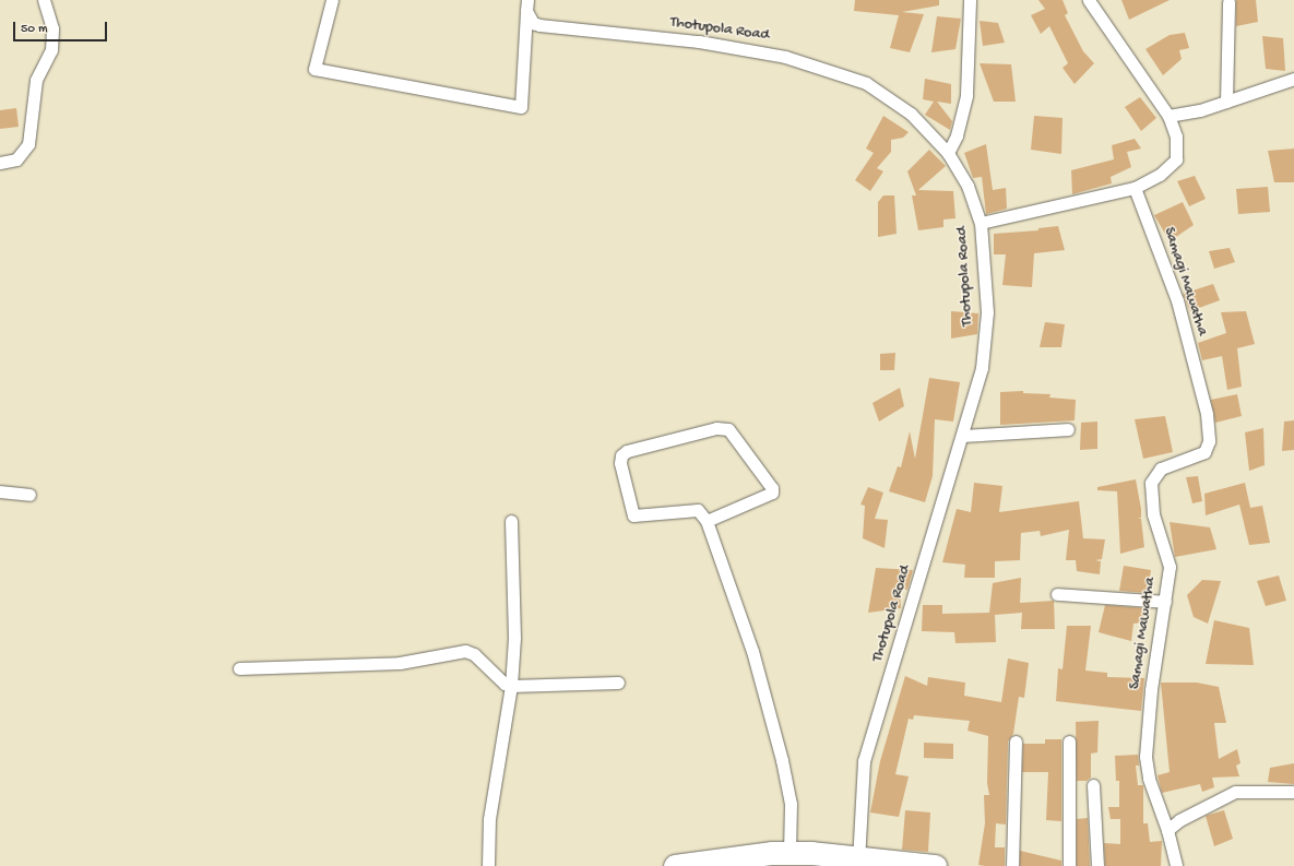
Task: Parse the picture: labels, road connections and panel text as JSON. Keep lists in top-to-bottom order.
{
  "streets": {
    "street": ["Thotupola Road", "Samagi Mawatha"]
  },
  "scale_bar": "50 m"
}
